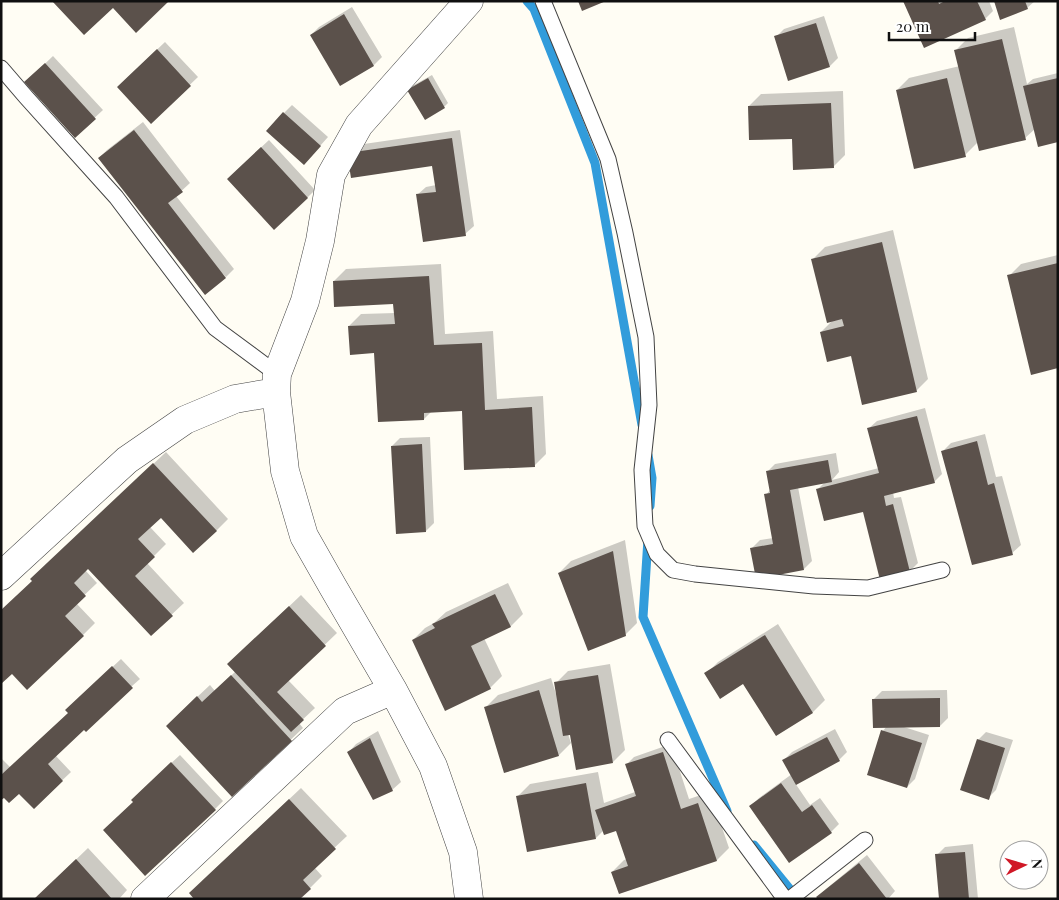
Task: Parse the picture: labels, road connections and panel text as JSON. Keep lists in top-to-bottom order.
{
  "scale_bar": "20 m",
  "north": "right"
}
